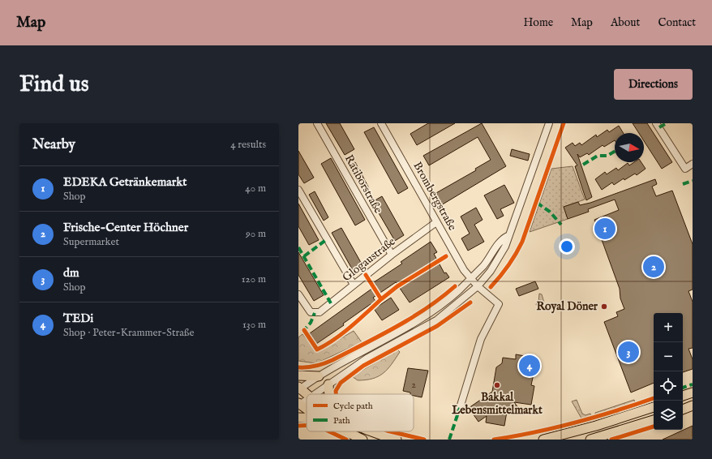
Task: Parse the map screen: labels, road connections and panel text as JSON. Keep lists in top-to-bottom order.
{
  "streets": {
    "street": ["Ratiborstraße", "Brombergstraße", "Glogaustraße"]
  },
  "crossings": [
    ["Ratiborstraße", "Glogaustraße"],
    ["Brombergstraße", "Glogaustraße"]
  ],
  "places": ["Royal Döner", "Bakkal Lebensmittelmarkt"],
  "house_numbers": ["2"],
  "legend": ["Cycle path", "Path"],
  "north": "right",
  "page": {
    "header": "Map",
    "nav": [
      "Home",
      "Map",
      "About",
      "Contact"
    ],
    "buttons": "Directions",
    "title": "Find us",
    "heading": ["Nearby", "4 results"],
    "list": [
      {
        "mark": "1",
        "name": "EDEKA Getränkemarkt",
        "note": "Shop",
        "value": "40 m"
      },
      {
        "mark": "2",
        "name": "Frische-Center Höchner",
        "note": "Supermarket",
        "value": "90 m"
      },
      {
        "mark": "3",
        "name": "dm",
        "note": "Shop",
        "value": "120 m"
      },
      {
        "mark": "4",
        "name": "TEDi",
        "note": "Shop · Peter-Krammer-Straße",
        "value": "130 m"
      }
    ],
    "pins": [
      "1",
      "2",
      "3",
      "4"
    ],
    "map_buttons": ["+", "−"]
  }
}
